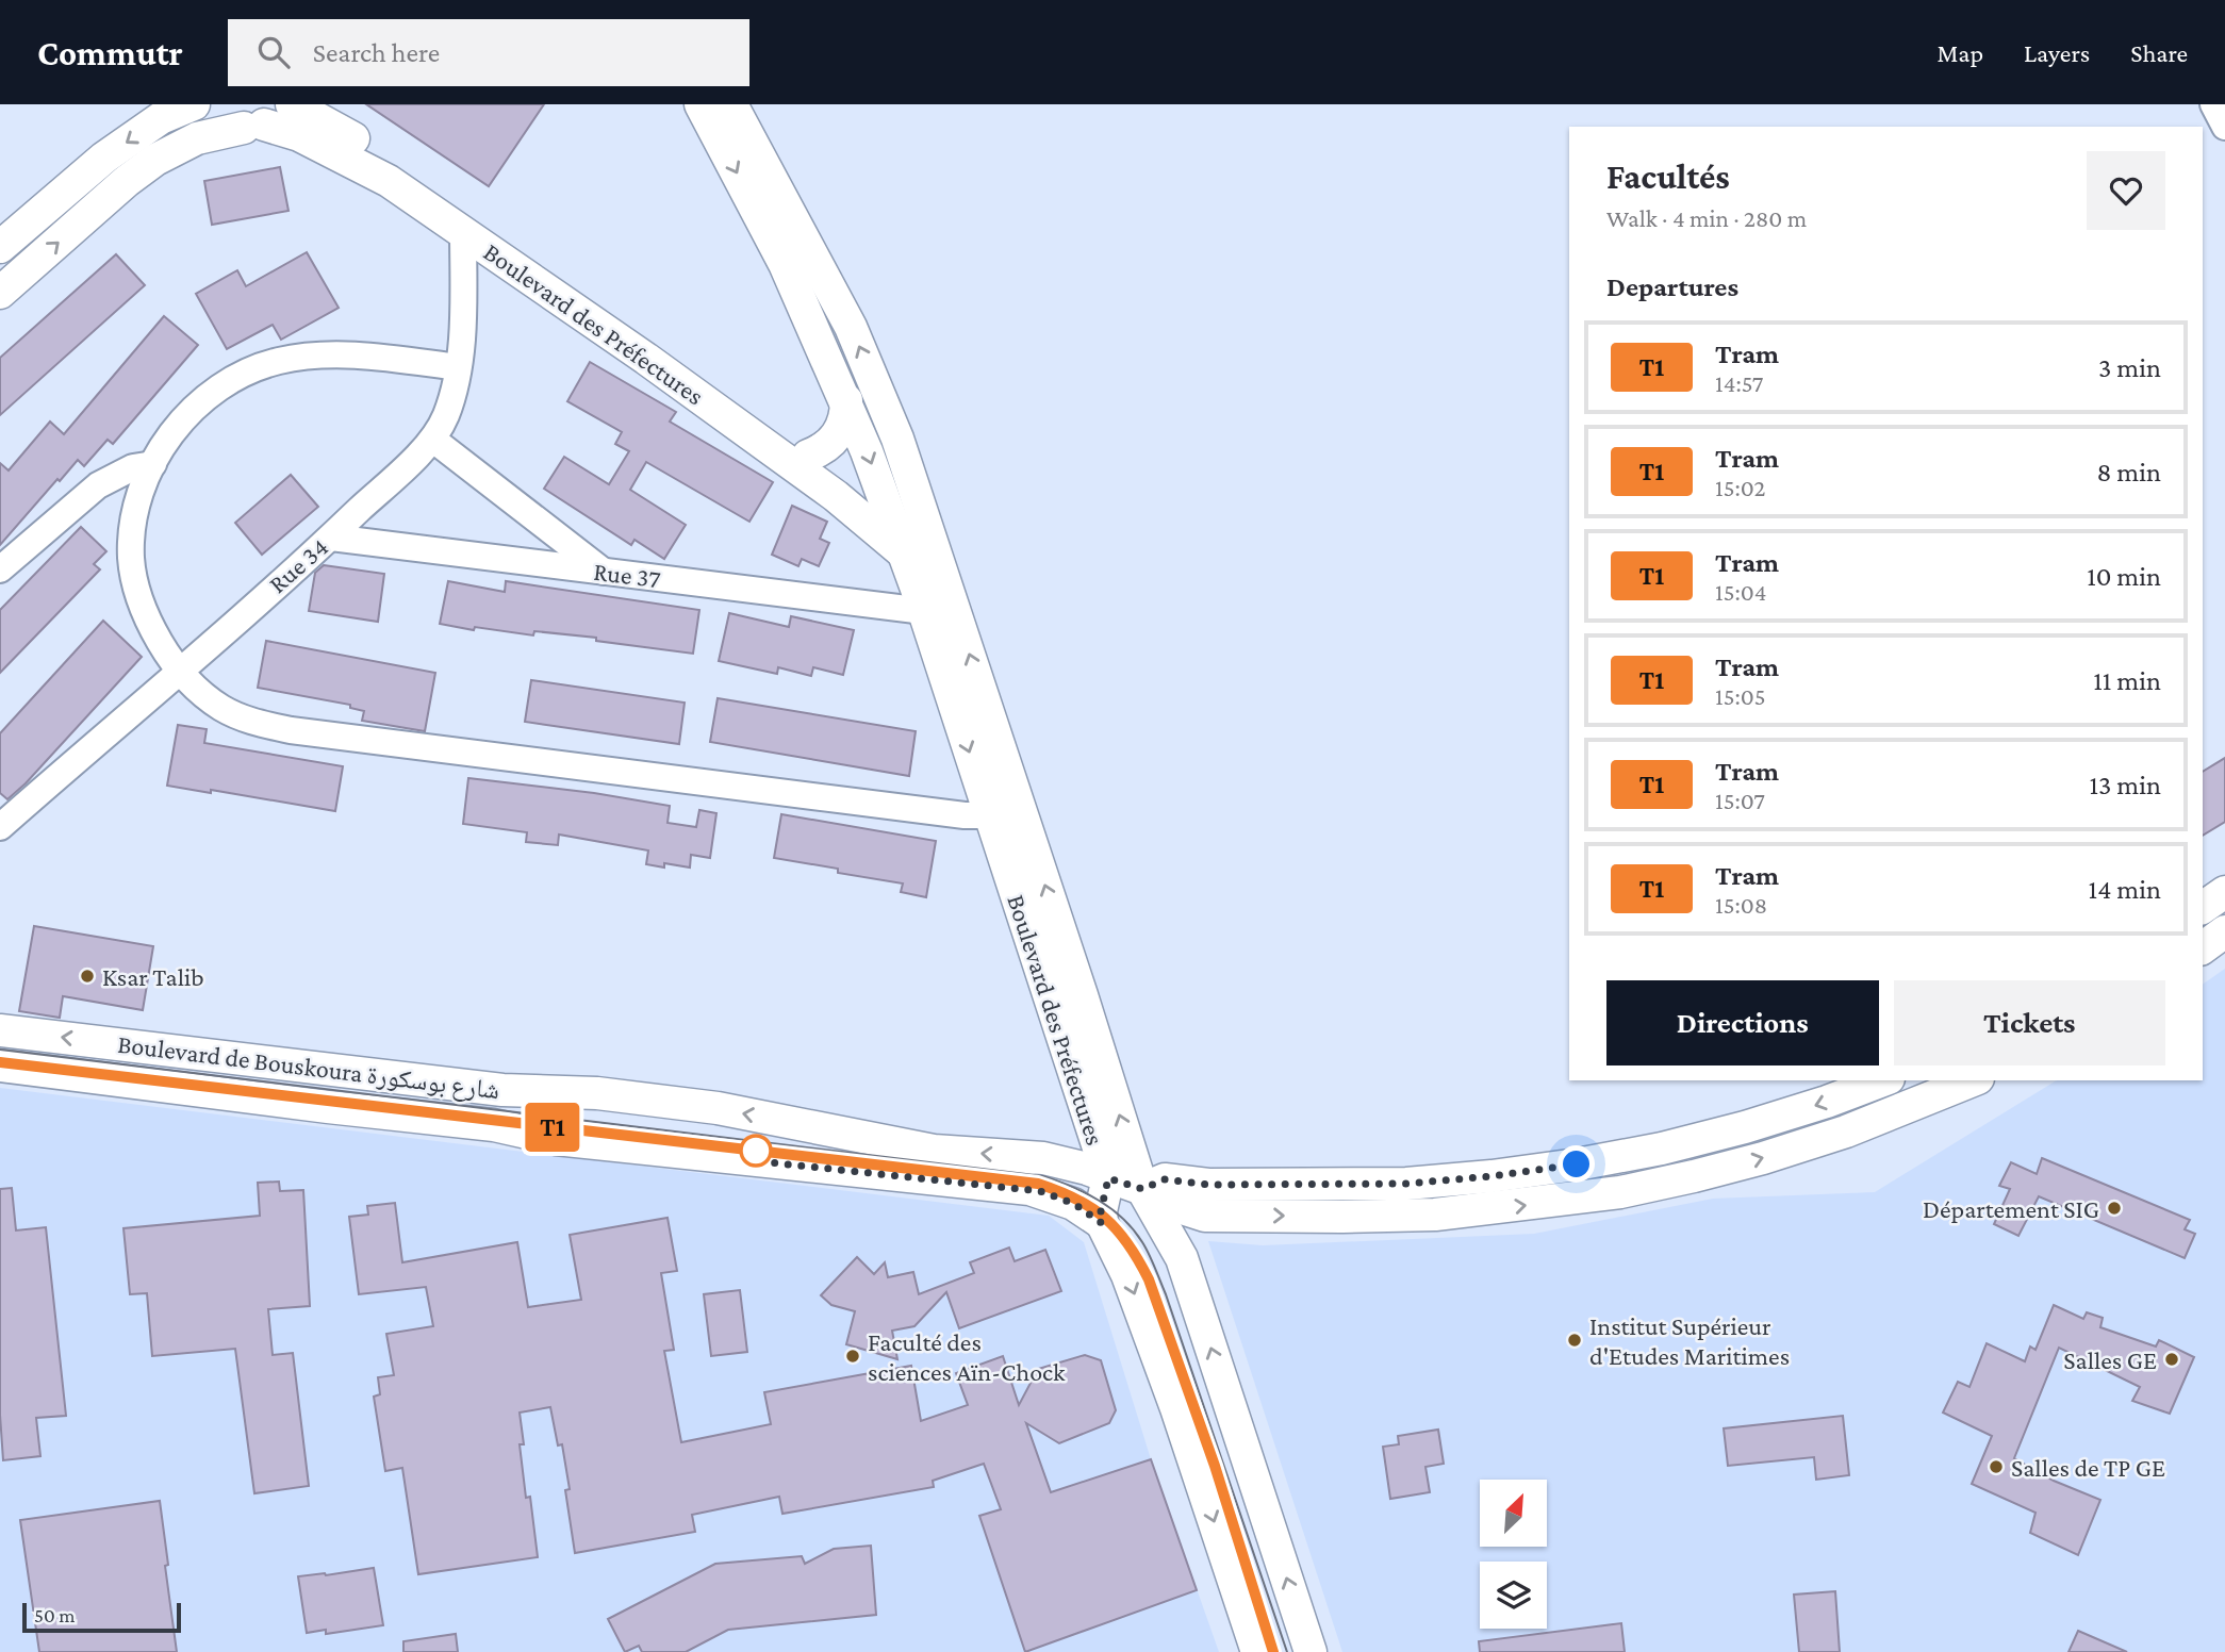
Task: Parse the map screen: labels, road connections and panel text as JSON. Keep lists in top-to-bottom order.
{
  "streets": {
    "street": [
      "Boulevard des Préfectures",
      "Rue 34",
      "Rue 37",
      "Boulevard de Bouskoura شارع بوسكورة"
    ]
  },
  "crossings": [
    ["Boulevard des Préfectures", "Rue 34"],
    ["Boulevard des Préfectures", "Rue 37"],
    ["Boulevard des Préfectures", "Boulevard de Bouskoura شارع بوسكورة"],
    ["Rue 34", "Rue 37"]
  ],
  "places": [
    "Ksar Talib",
    "Département SIG",
    "Institut Supérieur d'Etudes Maritimes",
    "Faculté des sciences Aïn-Chock",
    "Salles GE",
    "Salles de TP GE"
  ],
  "lines": ["tram line T1"],
  "scale_bar": "50 m",
  "north": "top right",
  "page": {
    "header": "Commutr",
    "search": "Search here",
    "nav": ["Map", "Layers", "Share"],
    "on_map": "T1",
    "heading": [
      ["Facultés", "Walk · 4 min · 280 m"],
      "Departures"
    ],
    "list": [
      {
        "mark": "T1",
        "name": "Tram",
        "note": "14:57",
        "value": "3 min"
      },
      {
        "mark": "T1",
        "name": "Tram",
        "note": "15:02",
        "value": "8 min"
      },
      {
        "mark": "T1",
        "name": "Tram",
        "note": "15:04",
        "value": "10 min"
      },
      {
        "mark": "T1",
        "name": "Tram",
        "note": "15:05",
        "value": "11 min"
      },
      {
        "mark": "T1",
        "name": "Tram",
        "note": "15:07",
        "value": "13 min"
      },
      {
        "mark": "T1",
        "name": "Tram",
        "note": "15:08",
        "value": "14 min"
      }
    ],
    "buttons": ["Directions", "Tickets"],
    "scale": "50 m"
  }
}
